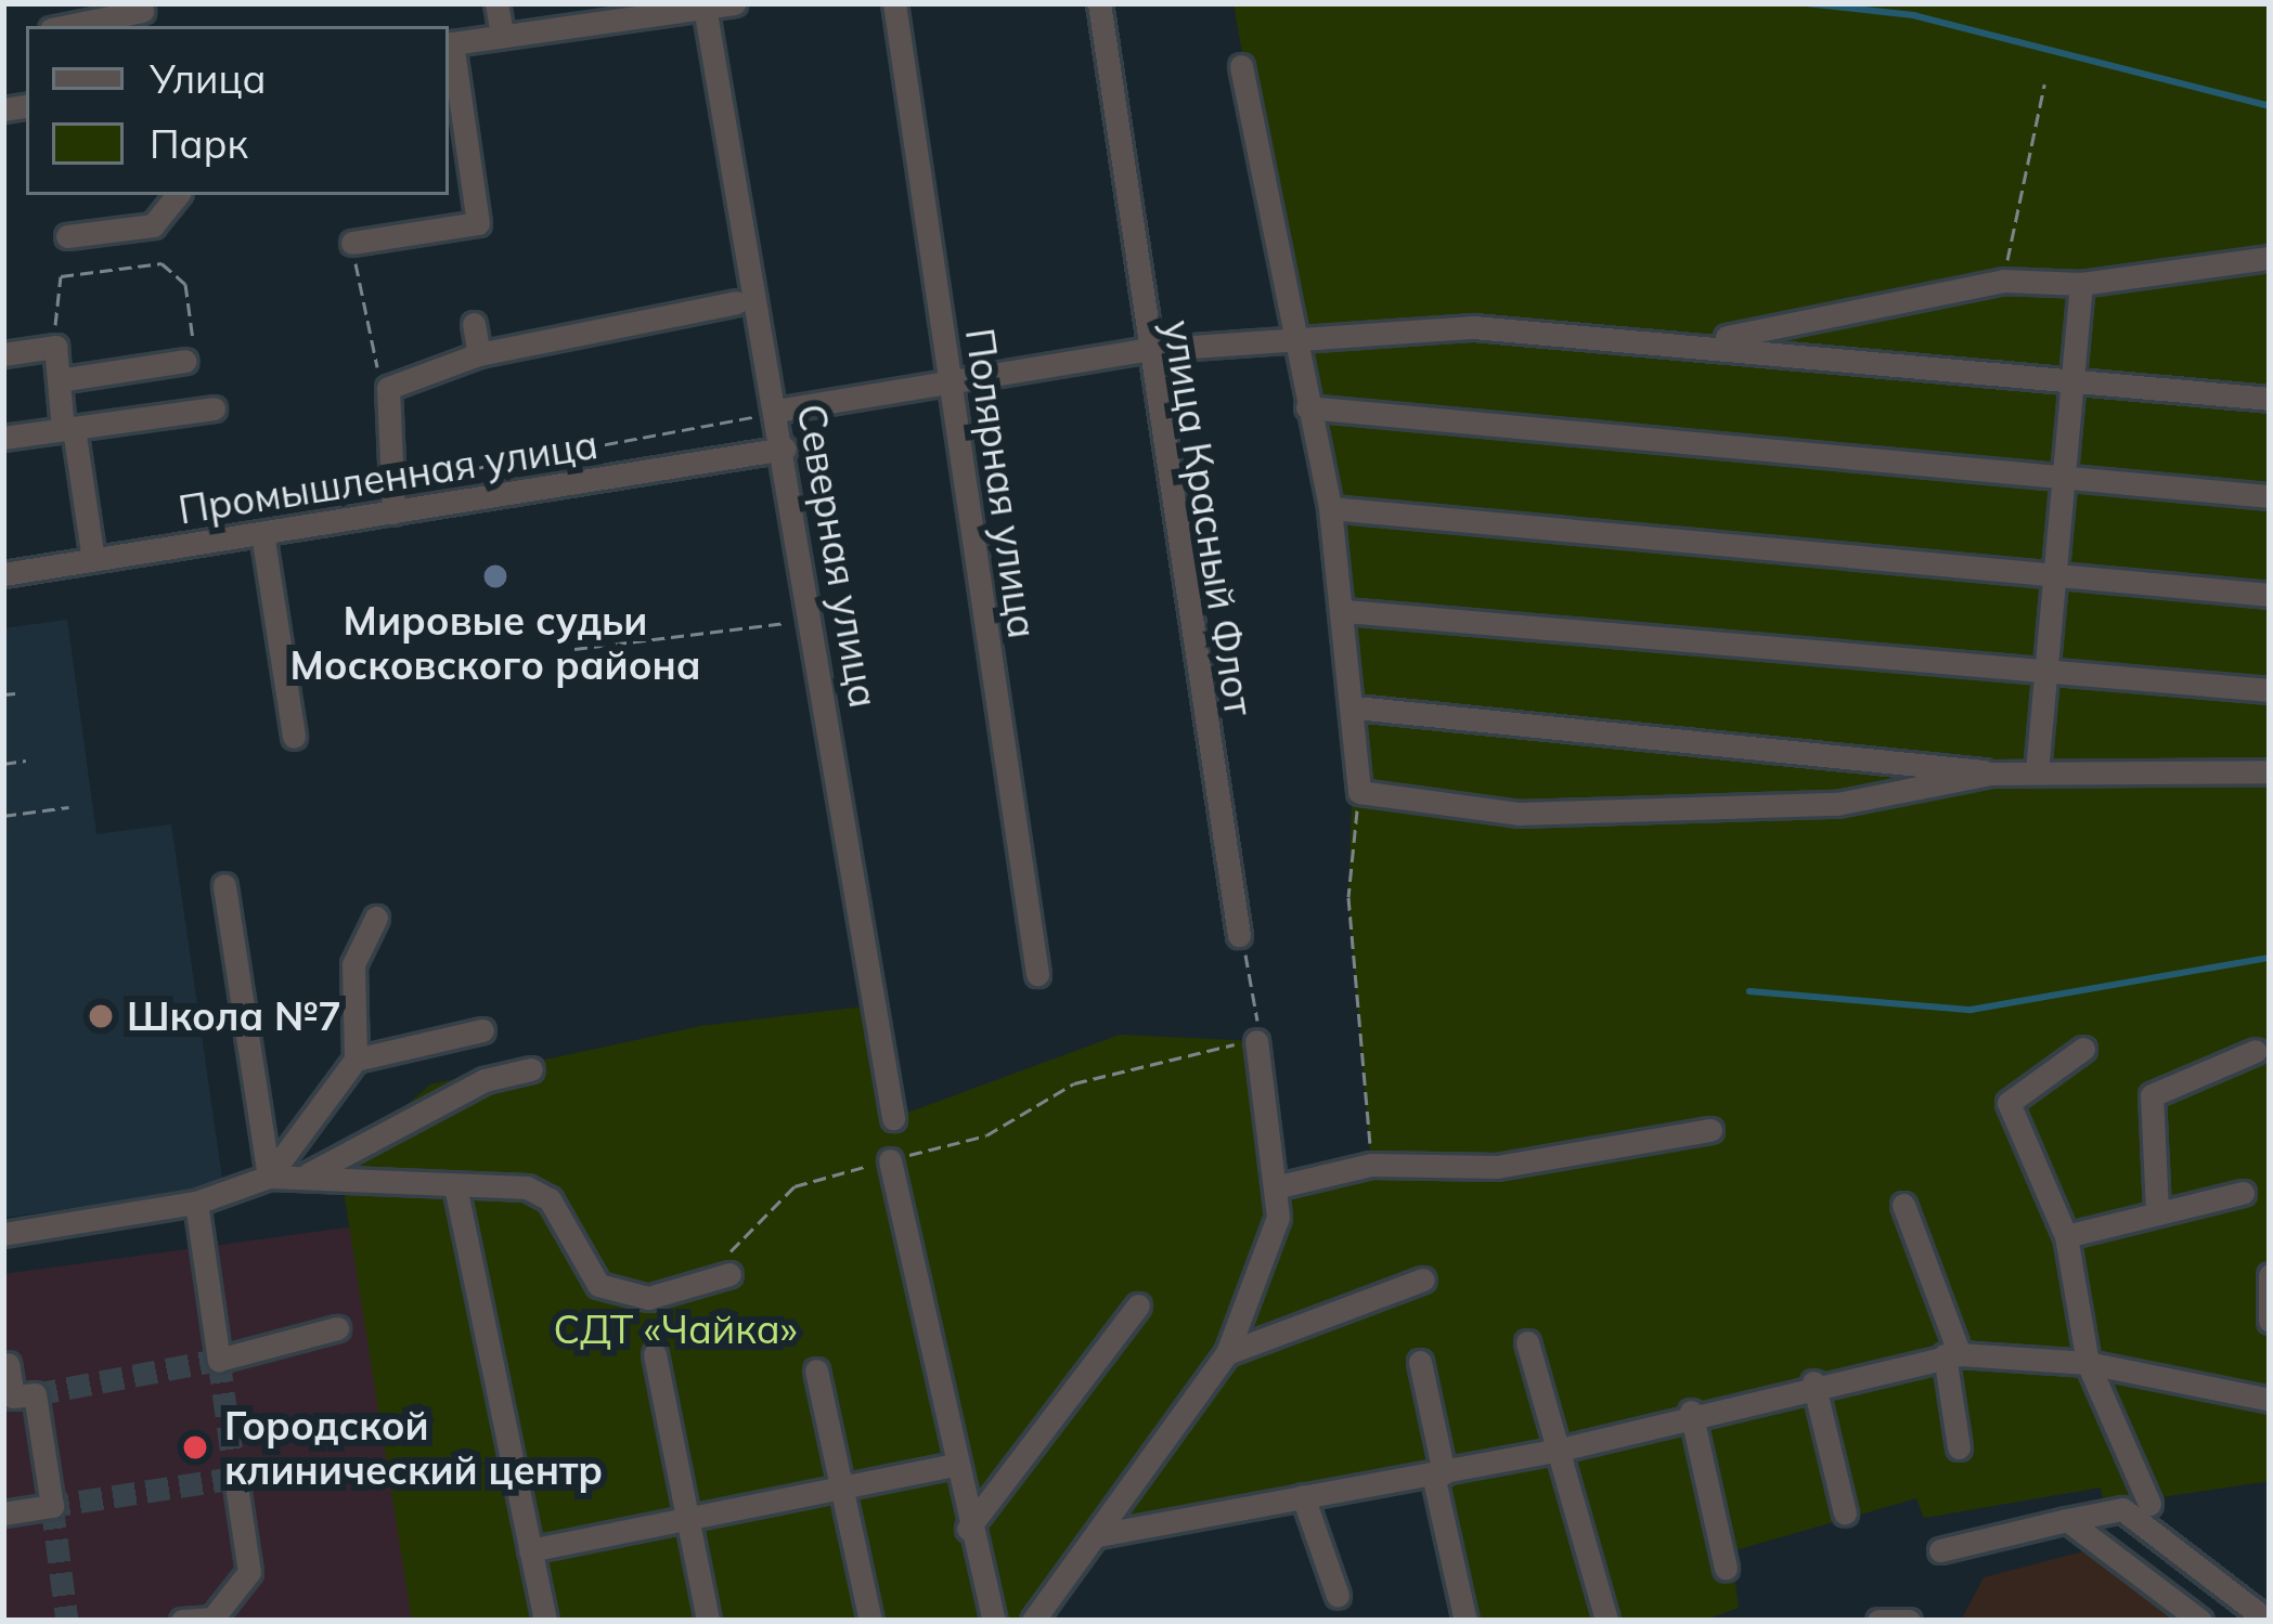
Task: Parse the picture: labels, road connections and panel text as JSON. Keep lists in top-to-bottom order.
{
  "streets": {
    "street": [
      "Промышленная улица",
      "Полярная улица",
      "улица Красный Флот",
      "Северная улица"
    ]
  },
  "crossings": [
    ["Промышленная улица", "Северная улица"]
  ],
  "parks": ["СДТ «Чайка»"],
  "places": ["Мировые судьи Московского района", "Школа №7", "Городской клинический центр"],
  "legend": ["Улица", "Парк"]
}
